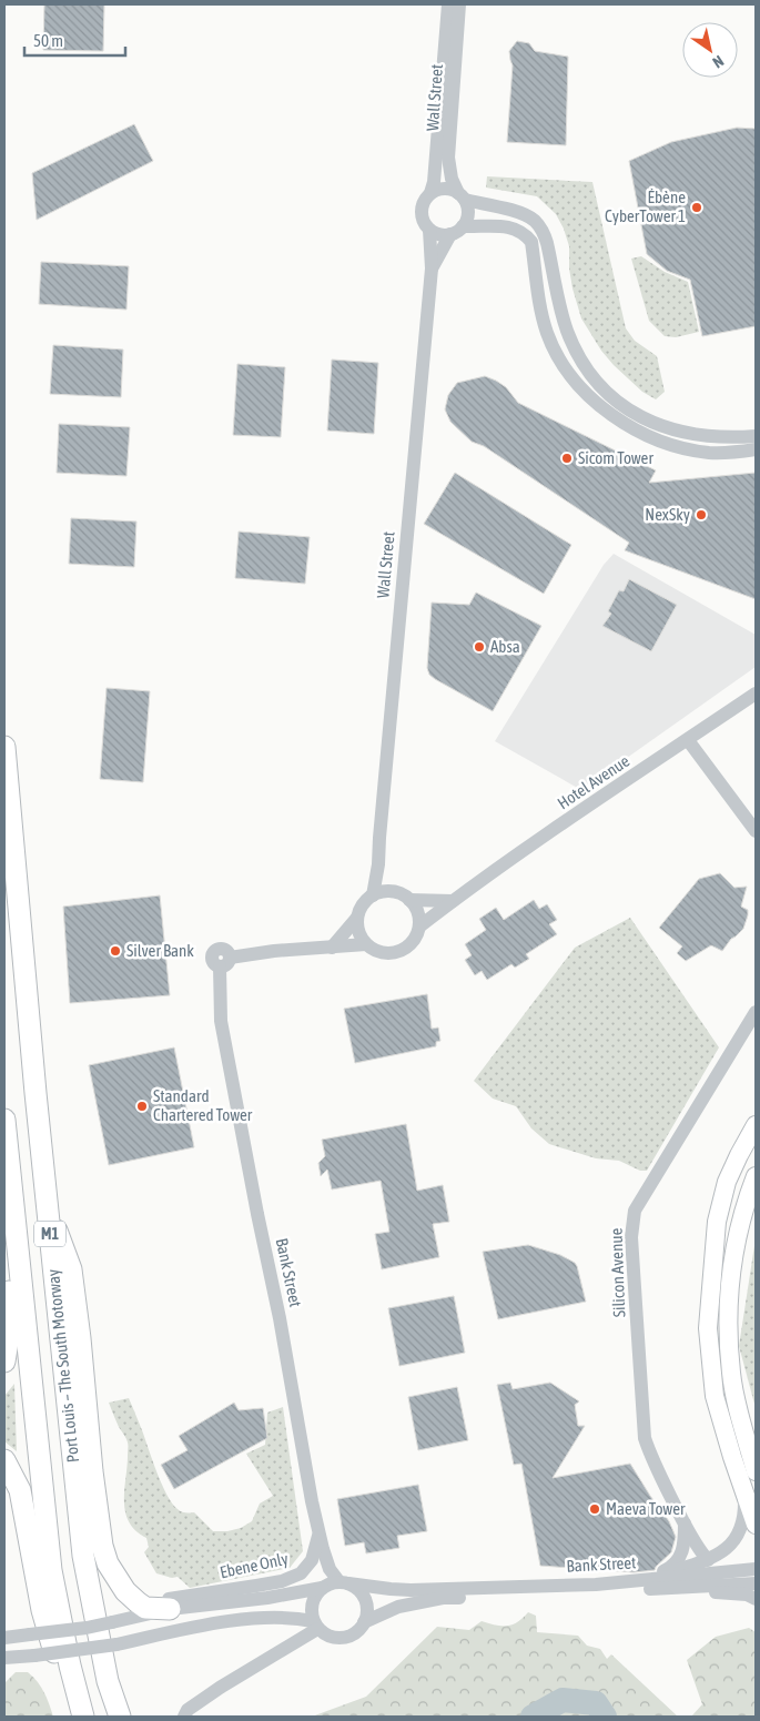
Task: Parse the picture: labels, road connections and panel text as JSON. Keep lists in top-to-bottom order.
{
  "streets": {
    "highway": ["M1", "Port Louis – The South Motorway"],
    "street": [
      "Wall Street",
      "Hotel Avenue",
      "Bank Street",
      "Silicon Avenue",
      "Ebene Only"
    ]
  },
  "crossings": [
    ["Wall Street", "Hotel Avenue"],
    ["Bank Street", "Ebene Only"]
  ],
  "places": [
    "Ébène CyberTower 1",
    "Sicom Tower",
    "NexSky",
    "Absa",
    "Silver Bank",
    "Standard Chartered Tower",
    "Maeva Tower"
  ],
  "scale_bar": "50 m",
  "north": "bottom right"
}
